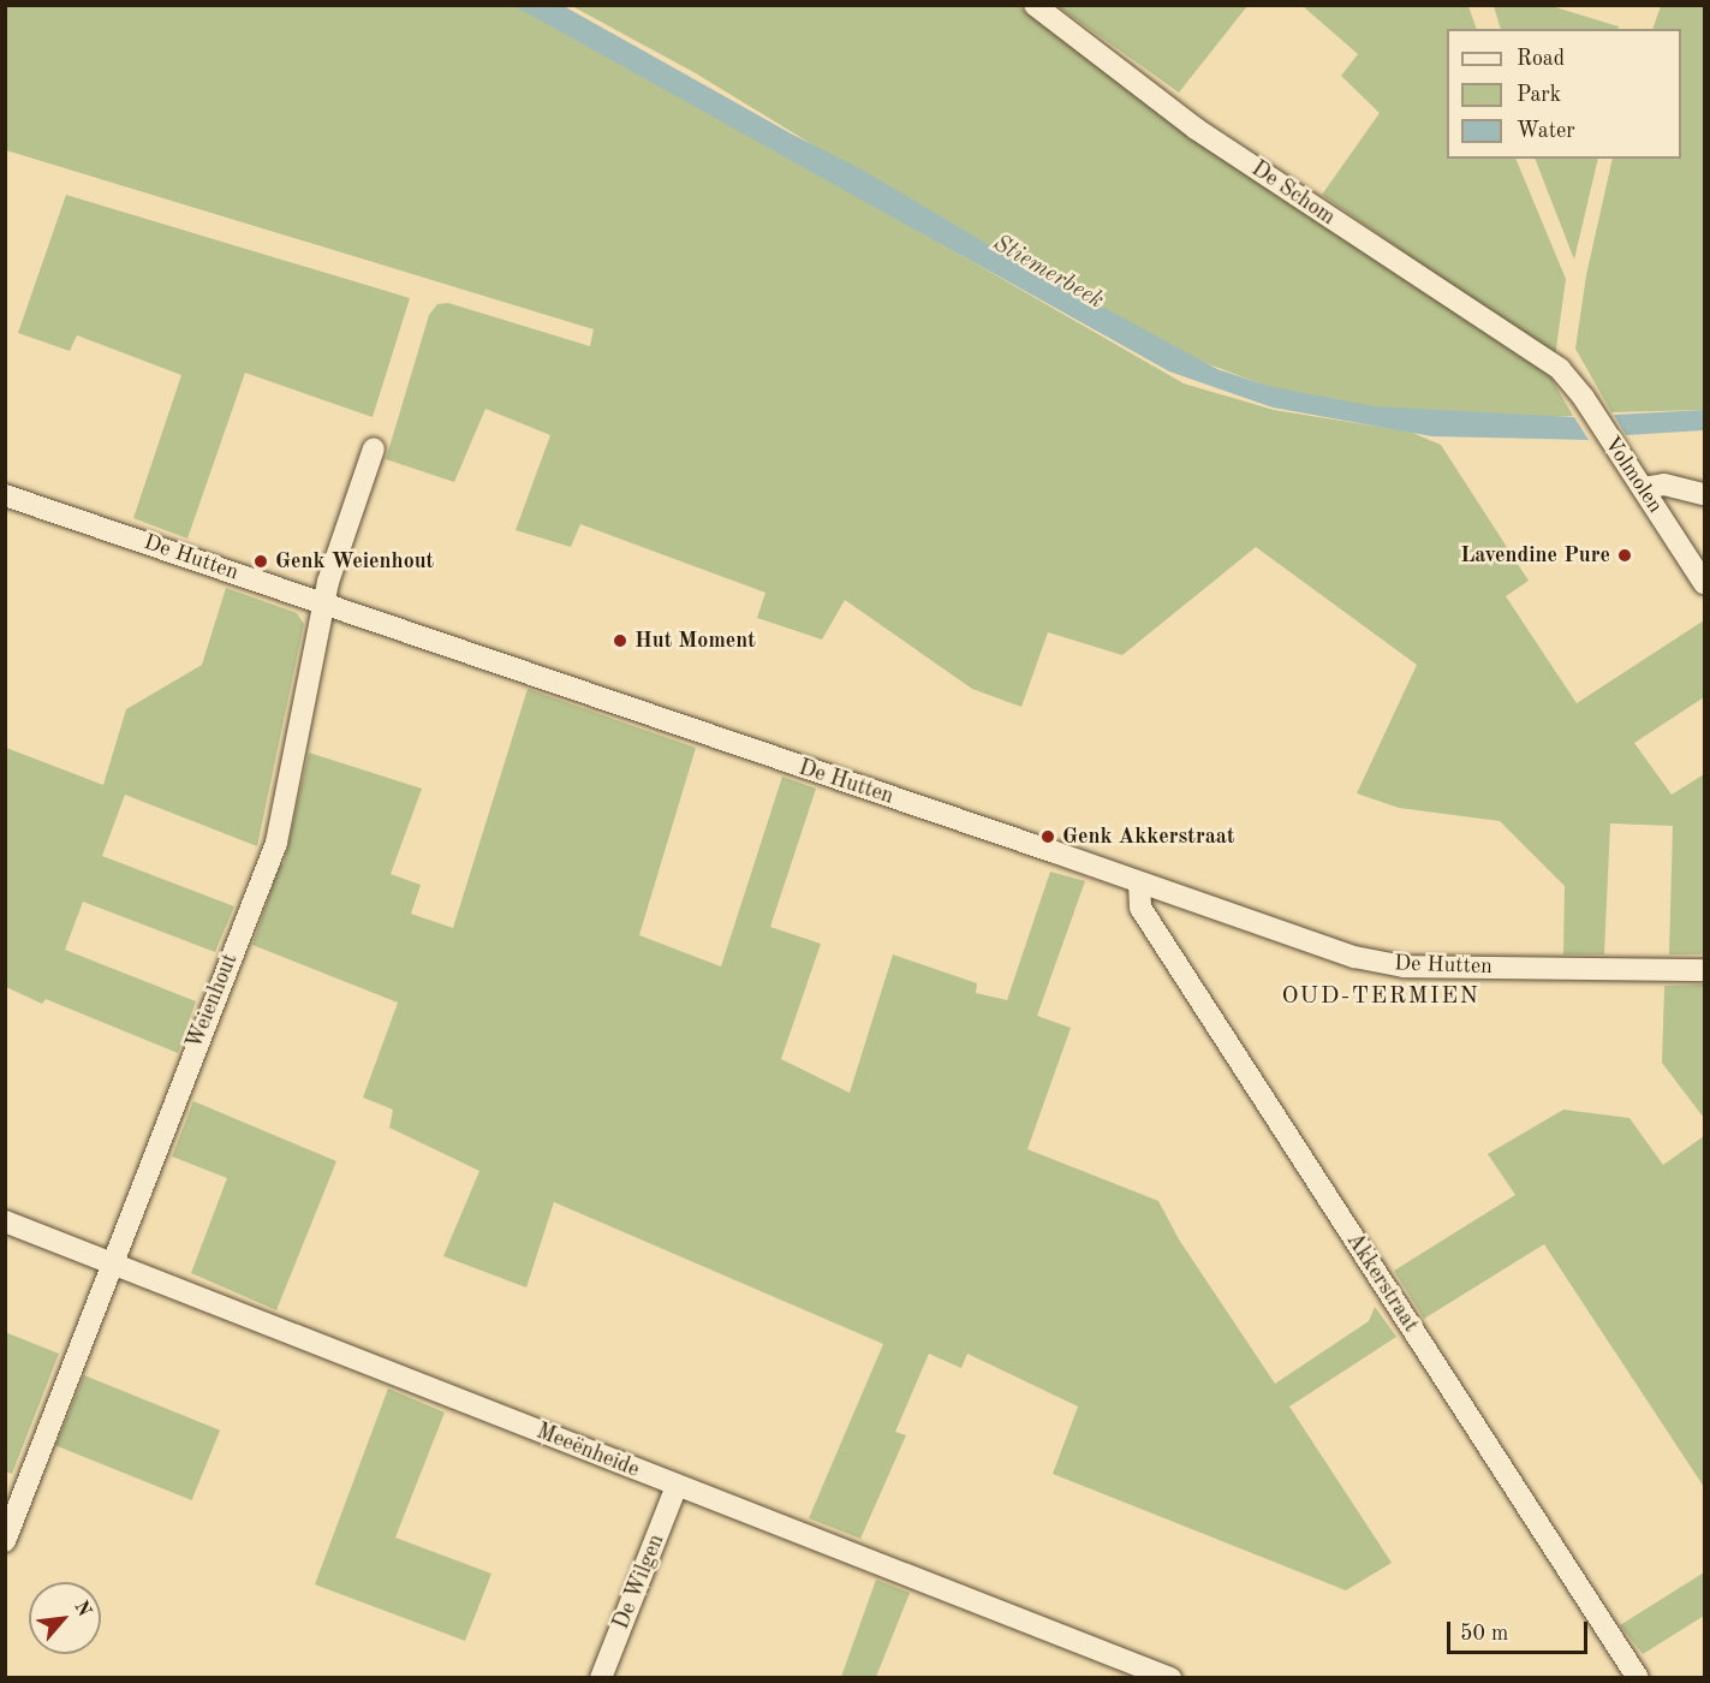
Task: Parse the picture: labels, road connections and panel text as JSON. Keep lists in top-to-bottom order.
{
  "streets": {
    "street": [
      "De Schom",
      "Volmolen",
      "De Hutten",
      "Weienhout",
      "Akkerstraat",
      "Meeënheide",
      "De Wilgen"
    ]
  },
  "crossings": [
    ["De Schom", "Volmolen"],
    ["De Hutten", "Weienhout"],
    ["De Hutten", "Akkerstraat"],
    ["Weienhout", "Meeënheide"],
    ["Meeënheide", "De Wilgen"]
  ],
  "districts": ["OUD-TERMIEN"],
  "water": ["Stiemerbeek"],
  "places": [
    "Lavendine Pure",
    "Genk Weienhout",
    "Hut Moment",
    "Genk Akkerstraat"
  ],
  "legend": ["Road", "Park", "Water"],
  "scale_bar": "50 m",
  "north": "top right"
}
